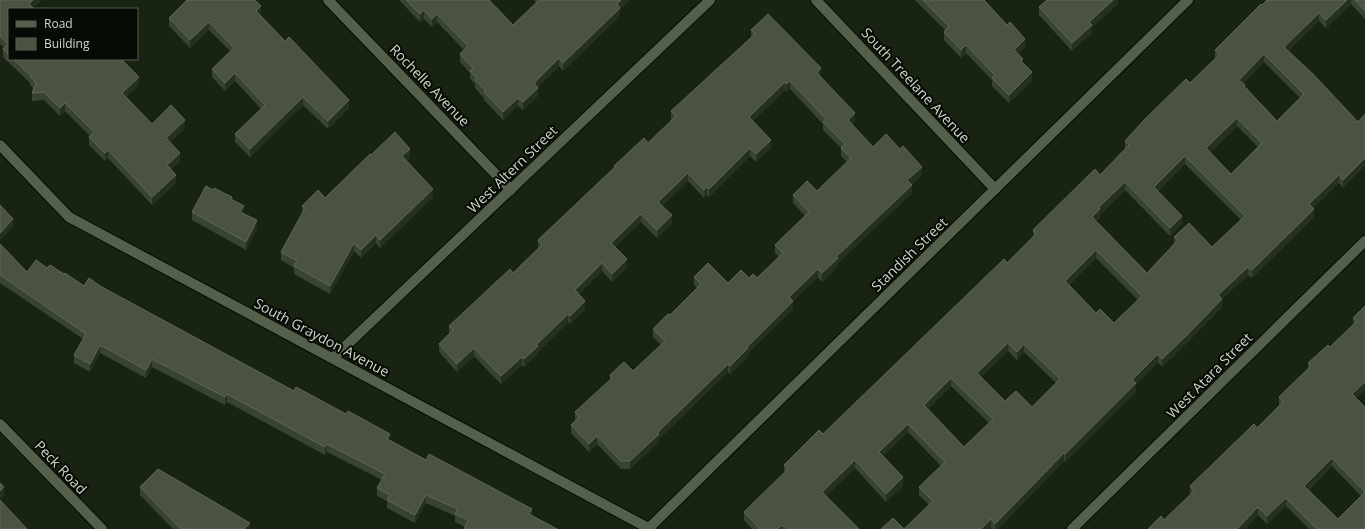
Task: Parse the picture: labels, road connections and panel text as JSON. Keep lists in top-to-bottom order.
{
  "streets": {
    "street": [
      "Rochelle Avenue",
      "South Treelane Avenue",
      "West Altern Street",
      "Standish Street",
      "South Graydon Avenue",
      "West Atara Street",
      "Peck Road"
    ]
  },
  "crossings": [
    ["Rochelle Avenue", "West Altern Street"],
    ["South Treelane Avenue", "Standish Street"],
    ["West Altern Street", "South Graydon Avenue"],
    ["Standish Street", "South Graydon Avenue"]
  ],
  "legend": ["Road", "Building"]
}
